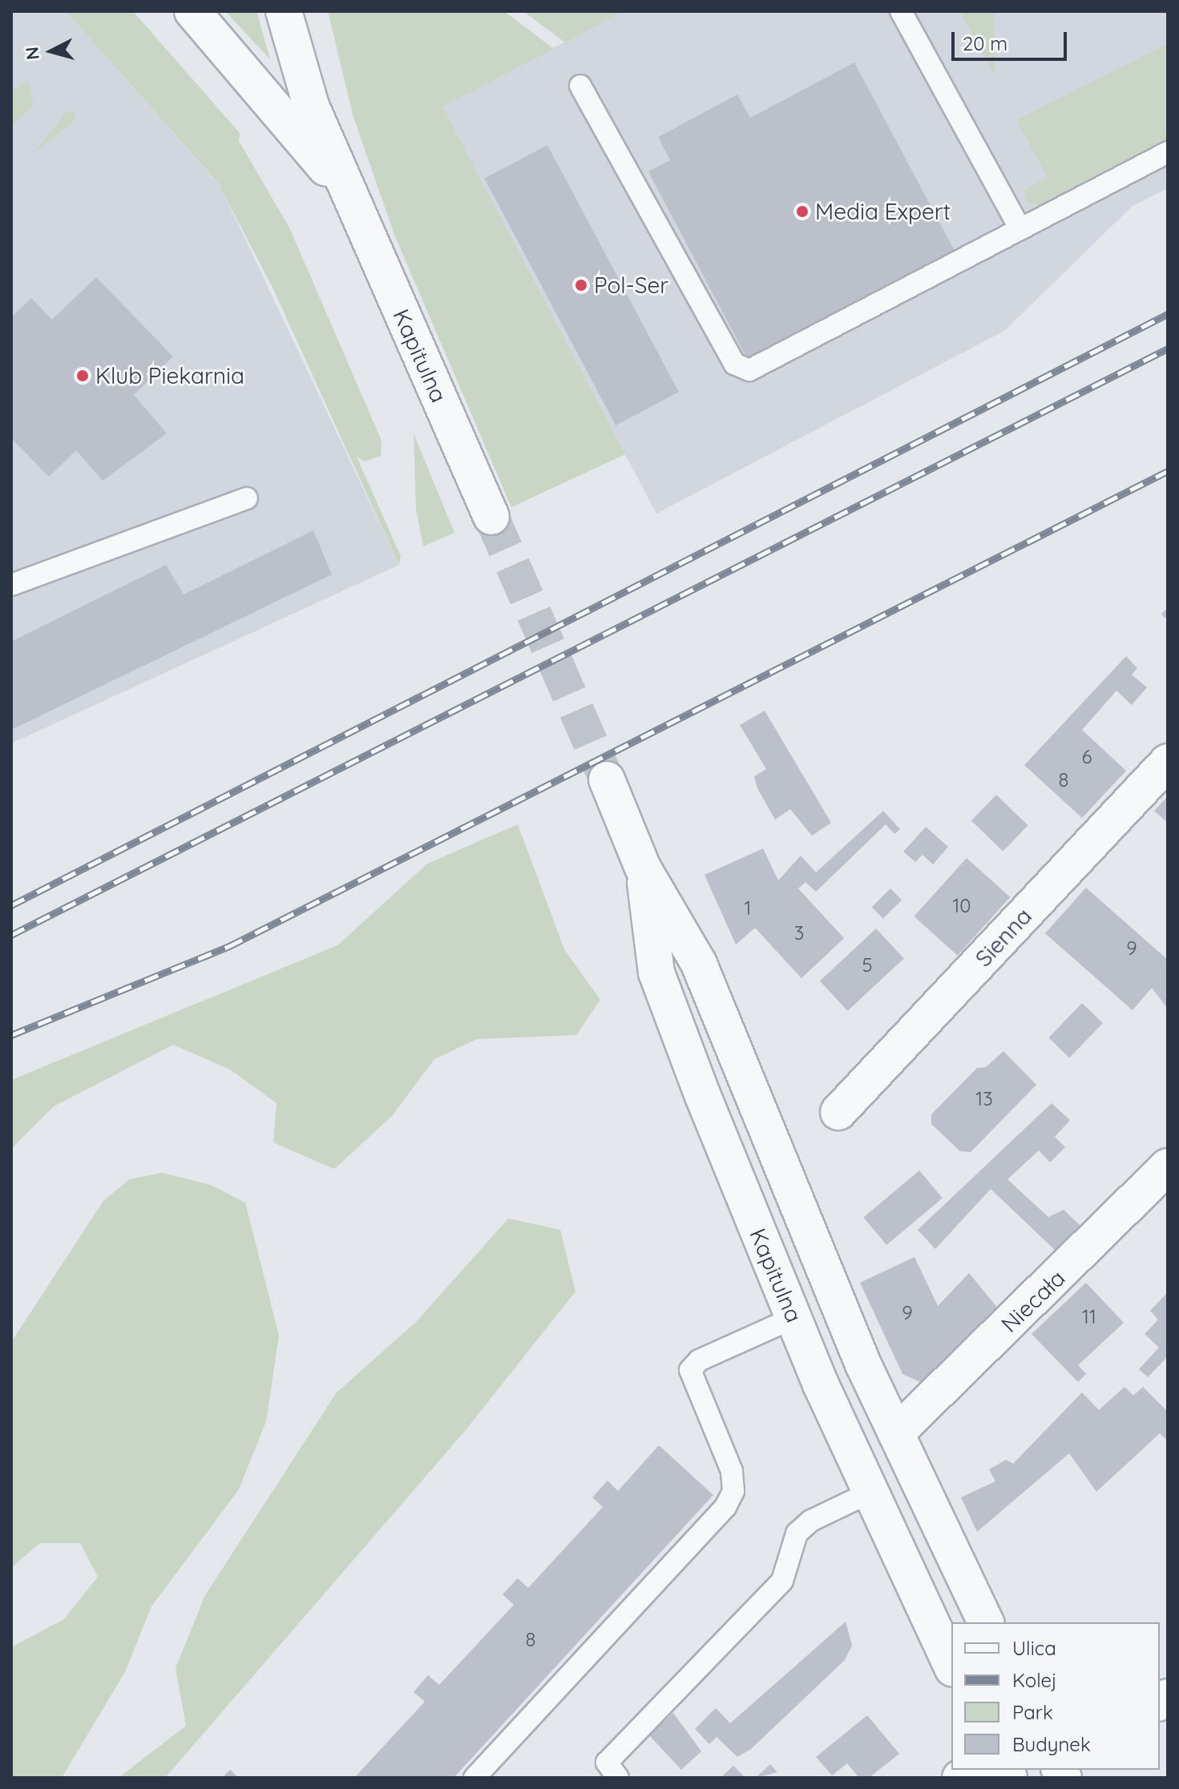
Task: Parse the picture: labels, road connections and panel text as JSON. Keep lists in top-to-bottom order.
{
  "streets": {
    "street": ["Kapitulna", "Sienna", "Niecała"]
  },
  "crossings": [
    ["Kapitulna", "Niecała"]
  ],
  "places": ["Media Expert", "Pol-Ser", "Klub Piekarnia"],
  "house_numbers": [
    "6",
    "8",
    "10",
    "1",
    "3",
    "9",
    "5",
    "13",
    "9",
    "11",
    "8"
  ],
  "legend": [
    "Ulica",
    "Kolej",
    "Park",
    "Budynek"
  ],
  "scale_bar": "20 m",
  "north": "left"
}
